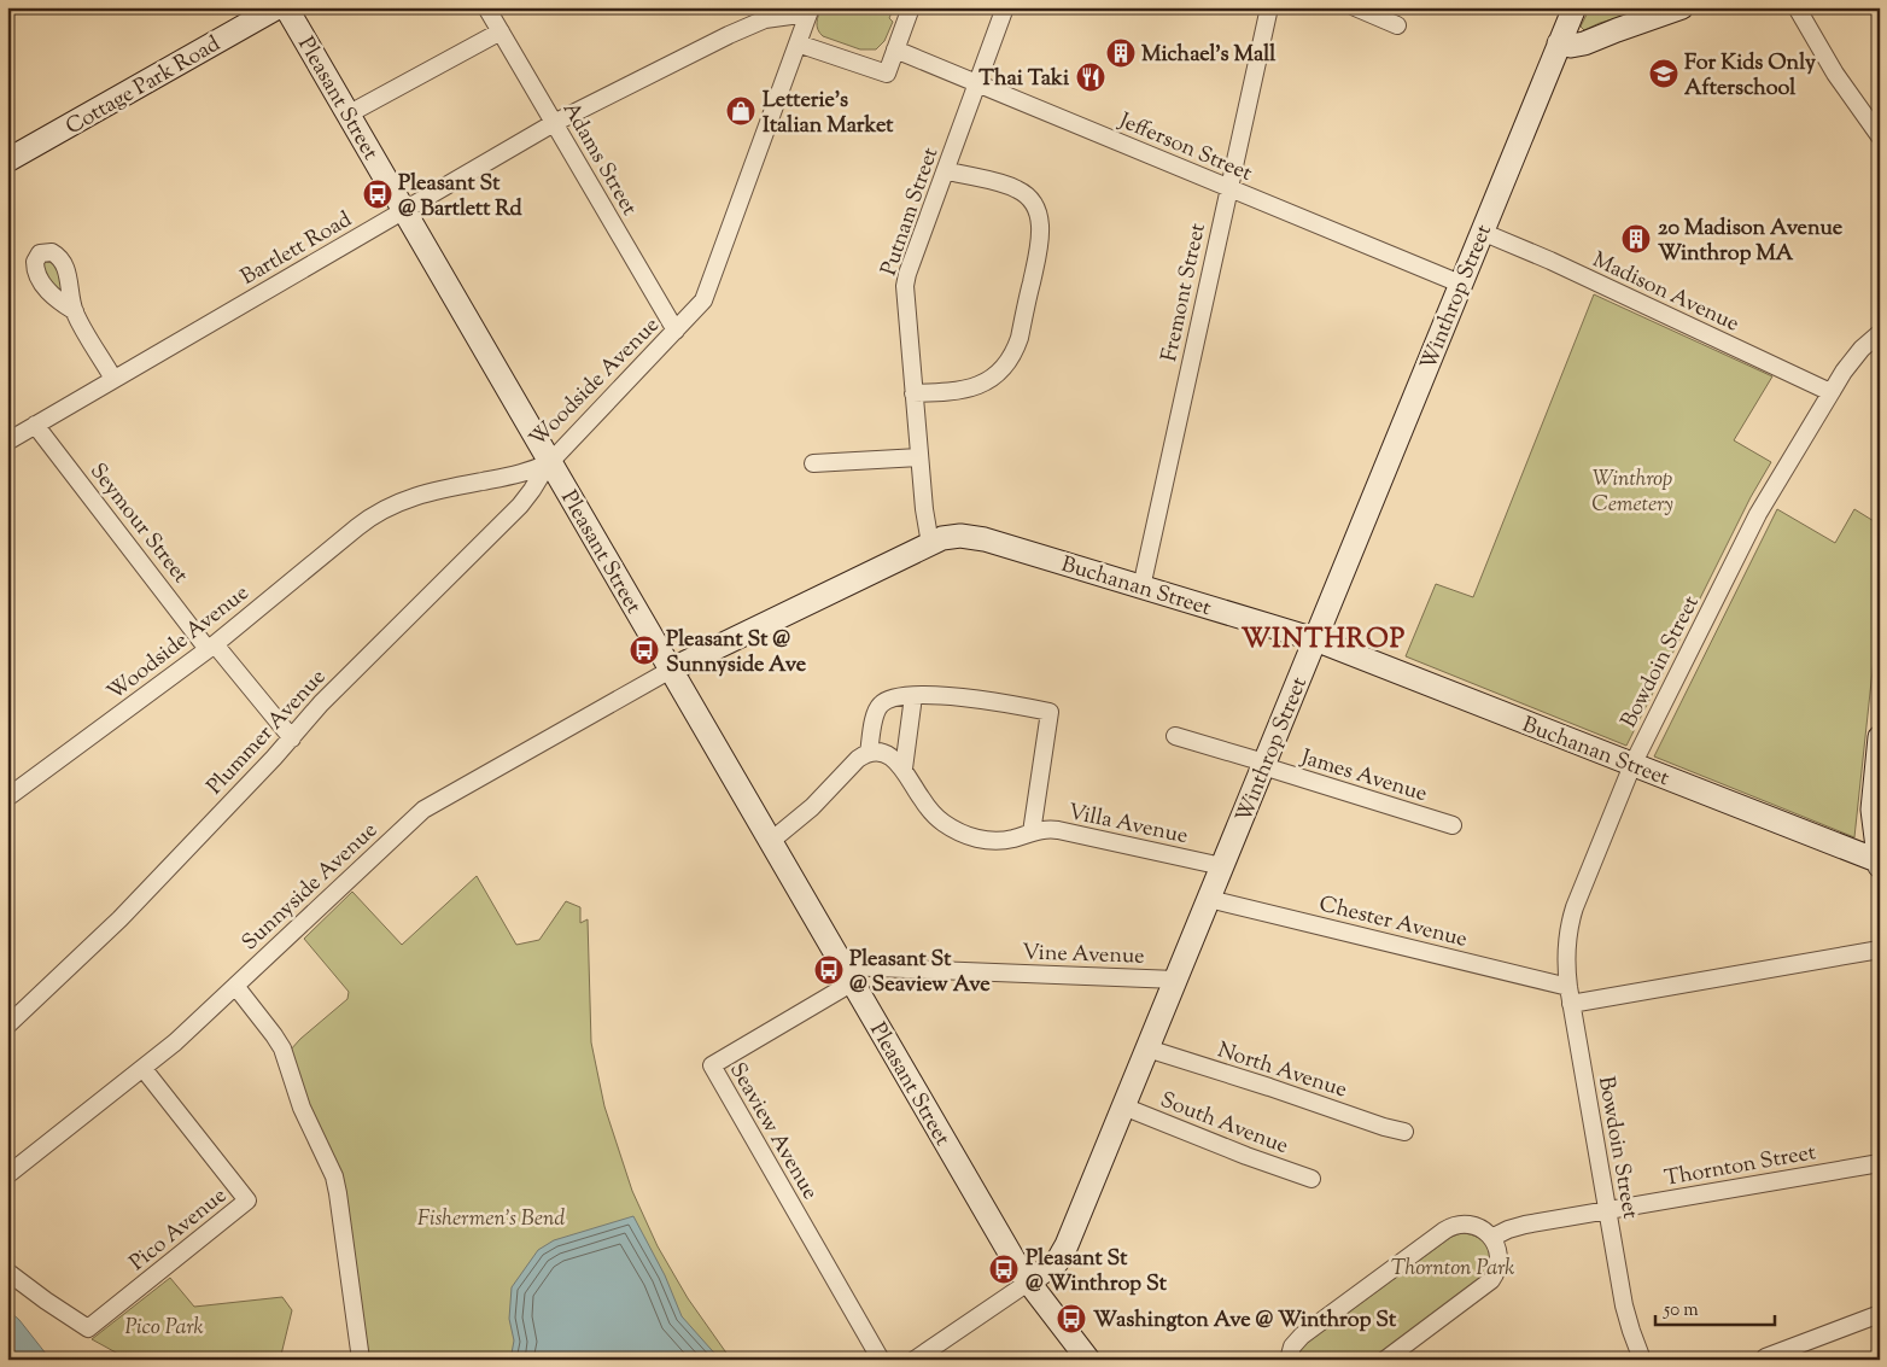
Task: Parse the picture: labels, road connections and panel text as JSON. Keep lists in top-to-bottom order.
{
  "streets": {
    "main road": [
      "Cottage Park Road",
      "Pleasant Street",
      "Winthrop Street",
      "Buchanan Street"
    ],
    "street": [
      "Jefferson Street",
      "Adams Street",
      "Putnam Street",
      "Bartlett Road",
      "Madison Avenue",
      "Fremont Street",
      "Woodside Avenue",
      "Seymour Street",
      "Bowdoin Street",
      "Plummer Avenue",
      "James Avenue",
      "Villa Avenue",
      "Sunnyside Avenue",
      "Chester Avenue",
      "Vine Avenue",
      "North Avenue",
      "South Avenue",
      "Seaview Avenue",
      "Thornton Street",
      "Pico Avenue"
    ]
  },
  "crossings": [
    ["Pleasant Street", "Bartlett Road"],
    ["Pleasant Street", "Winthrop Street"],
    ["Pleasant Street", "Woodside Avenue"],
    ["Pleasant Street", "Buchanan Street"],
    ["Pleasant Street", "Plummer Avenue"],
    ["Pleasant Street", "Sunnyside Avenue"],
    ["Pleasant Street", "Vine Avenue"],
    ["Pleasant Street", "Seaview Avenue"],
    ["Jefferson Street", "Putnam Street"],
    ["Jefferson Street", "Fremont Street"],
    ["Jefferson Street", "Winthrop Street"],
    ["Adams Street", "Bartlett Road"],
    ["Adams Street", "Woodside Avenue"],
    ["Putnam Street", "Buchanan Street"],
    ["Bartlett Road", "Woodside Avenue"],
    ["Bartlett Road", "Seymour Street"],
    ["Madison Avenue", "Winthrop Street"],
    ["Madison Avenue", "Bowdoin Street"],
    ["Fremont Street", "Buchanan Street"],
    ["Winthrop Street", "Buchanan Street"],
    ["Winthrop Street", "James Avenue"],
    ["Winthrop Street", "Villa Avenue"],
    ["Winthrop Street", "Chester Avenue"],
    ["Winthrop Street", "Vine Avenue"],
    ["Winthrop Street", "North Avenue"],
    ["Winthrop Street", "South Avenue"],
    ["Woodside Avenue", "Seymour Street"],
    ["Woodside Avenue", "Plummer Avenue"],
    ["Seymour Street", "Plummer Avenue"],
    ["Buchanan Street", "Bowdoin Street"],
    ["Buchanan Street", "Sunnyside Avenue"],
    ["Bowdoin Street", "Chester Avenue"],
    ["Bowdoin Street", "Thornton Street"],
    ["Sunnyside Avenue", "Pico Avenue"],
    ["Vine Avenue", "Seaview Avenue"]
  ],
  "districts": ["WINTHROP"],
  "parks": [
    "Winthrop Cemetery",
    "Fishermen's Bend",
    "Thornton Park",
    "Pico Park"
  ],
  "places": {
    "building": ["Michael's Mall", "20 Madison Avenue Winthrop MA"],
    "school or university": ["For Kids Only Afterschool"],
    "restaurant": ["Thai Taki"],
    "shop": ["Letterie's Italian Market"],
    "bus stop": [
      "Pleasant St @ Bartlett Rd",
      "Pleasant St @ Sunnyside Ave",
      "Pleasant St @ Seaview Ave",
      "Pleasant St @ Winthrop St",
      "Washington Ave @ Winthrop St"
    ]
  },
  "scale_bar": "50 m"
}
